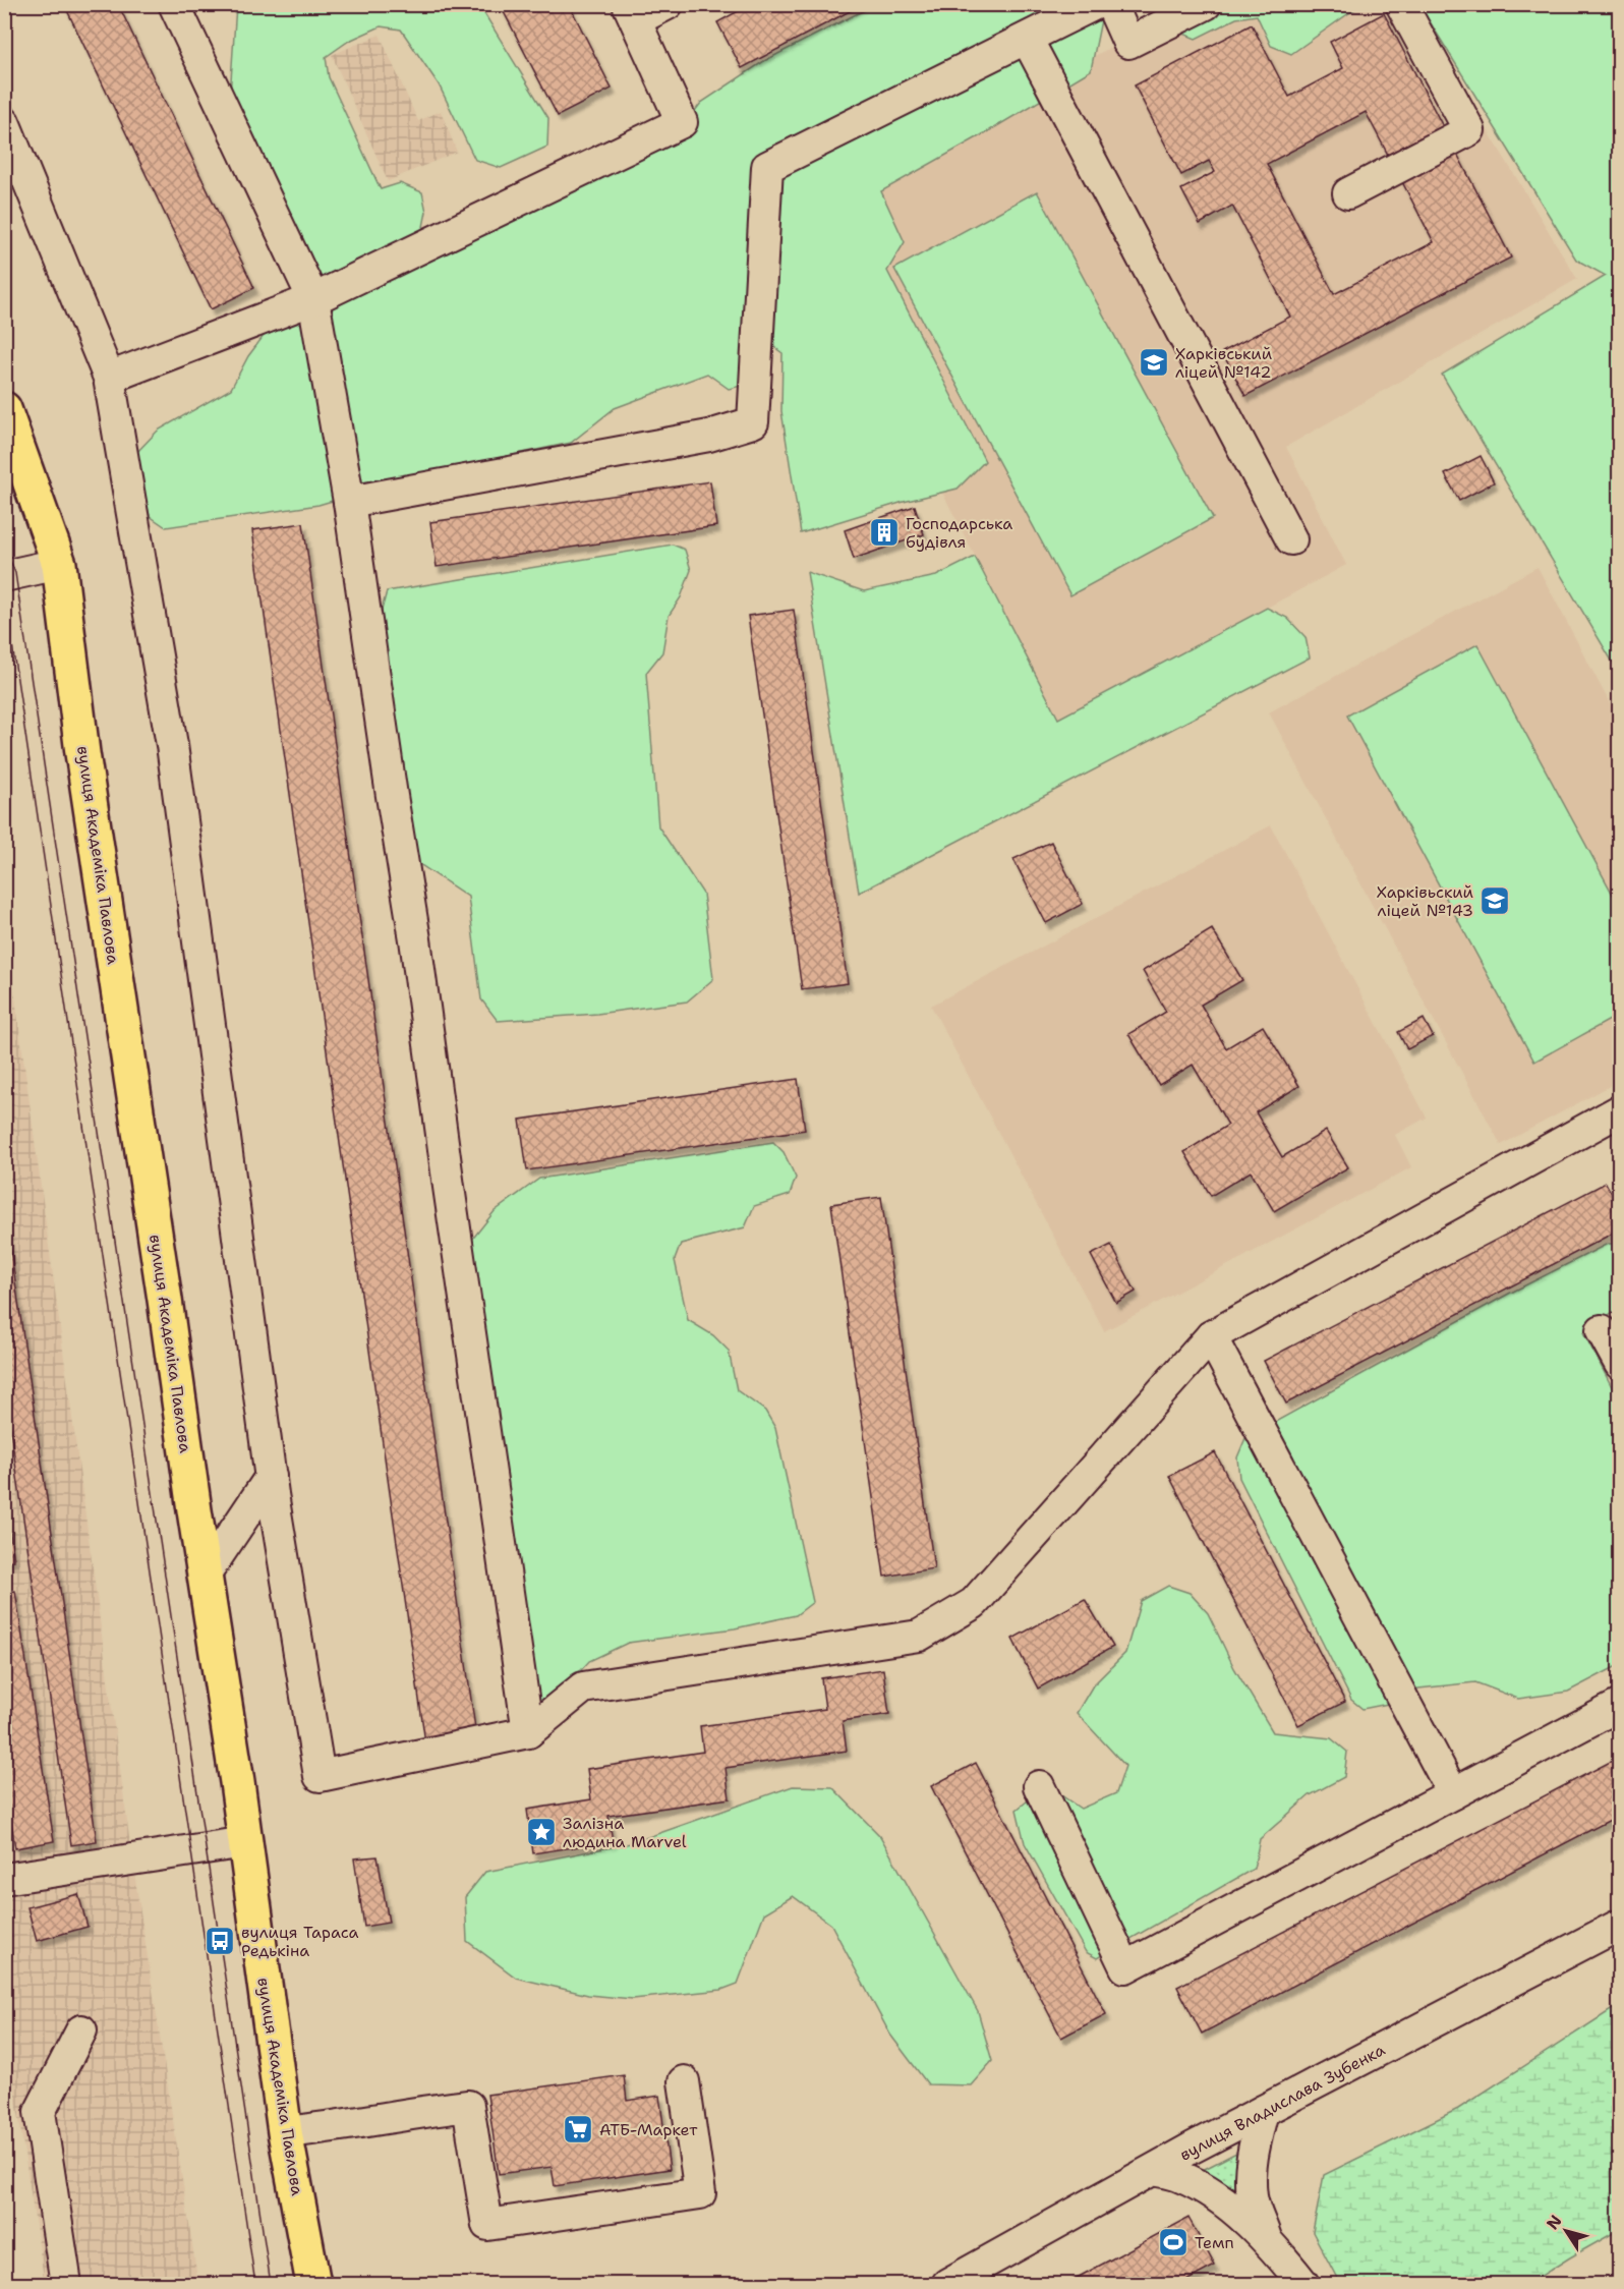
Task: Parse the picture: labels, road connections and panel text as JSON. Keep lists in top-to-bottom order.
{
  "streets": {
    "main road": ["вулиця Академіка Павлова"],
    "street": ["вулиця Владислава Зубенка"]
  },
  "places": {
    "school or university": ["Харківський ліцей №142", "Харківьский ліцей №143"],
    "building": ["Господарська будівля"],
    "place": ["Залізна людина Marvel"],
    "bus stop": ["вулиця Тараса Редькіна"],
    "supermarket": ["АТБ-Маркет"],
    "sports": ["Темп"]
  },
  "north": "top left"
}
